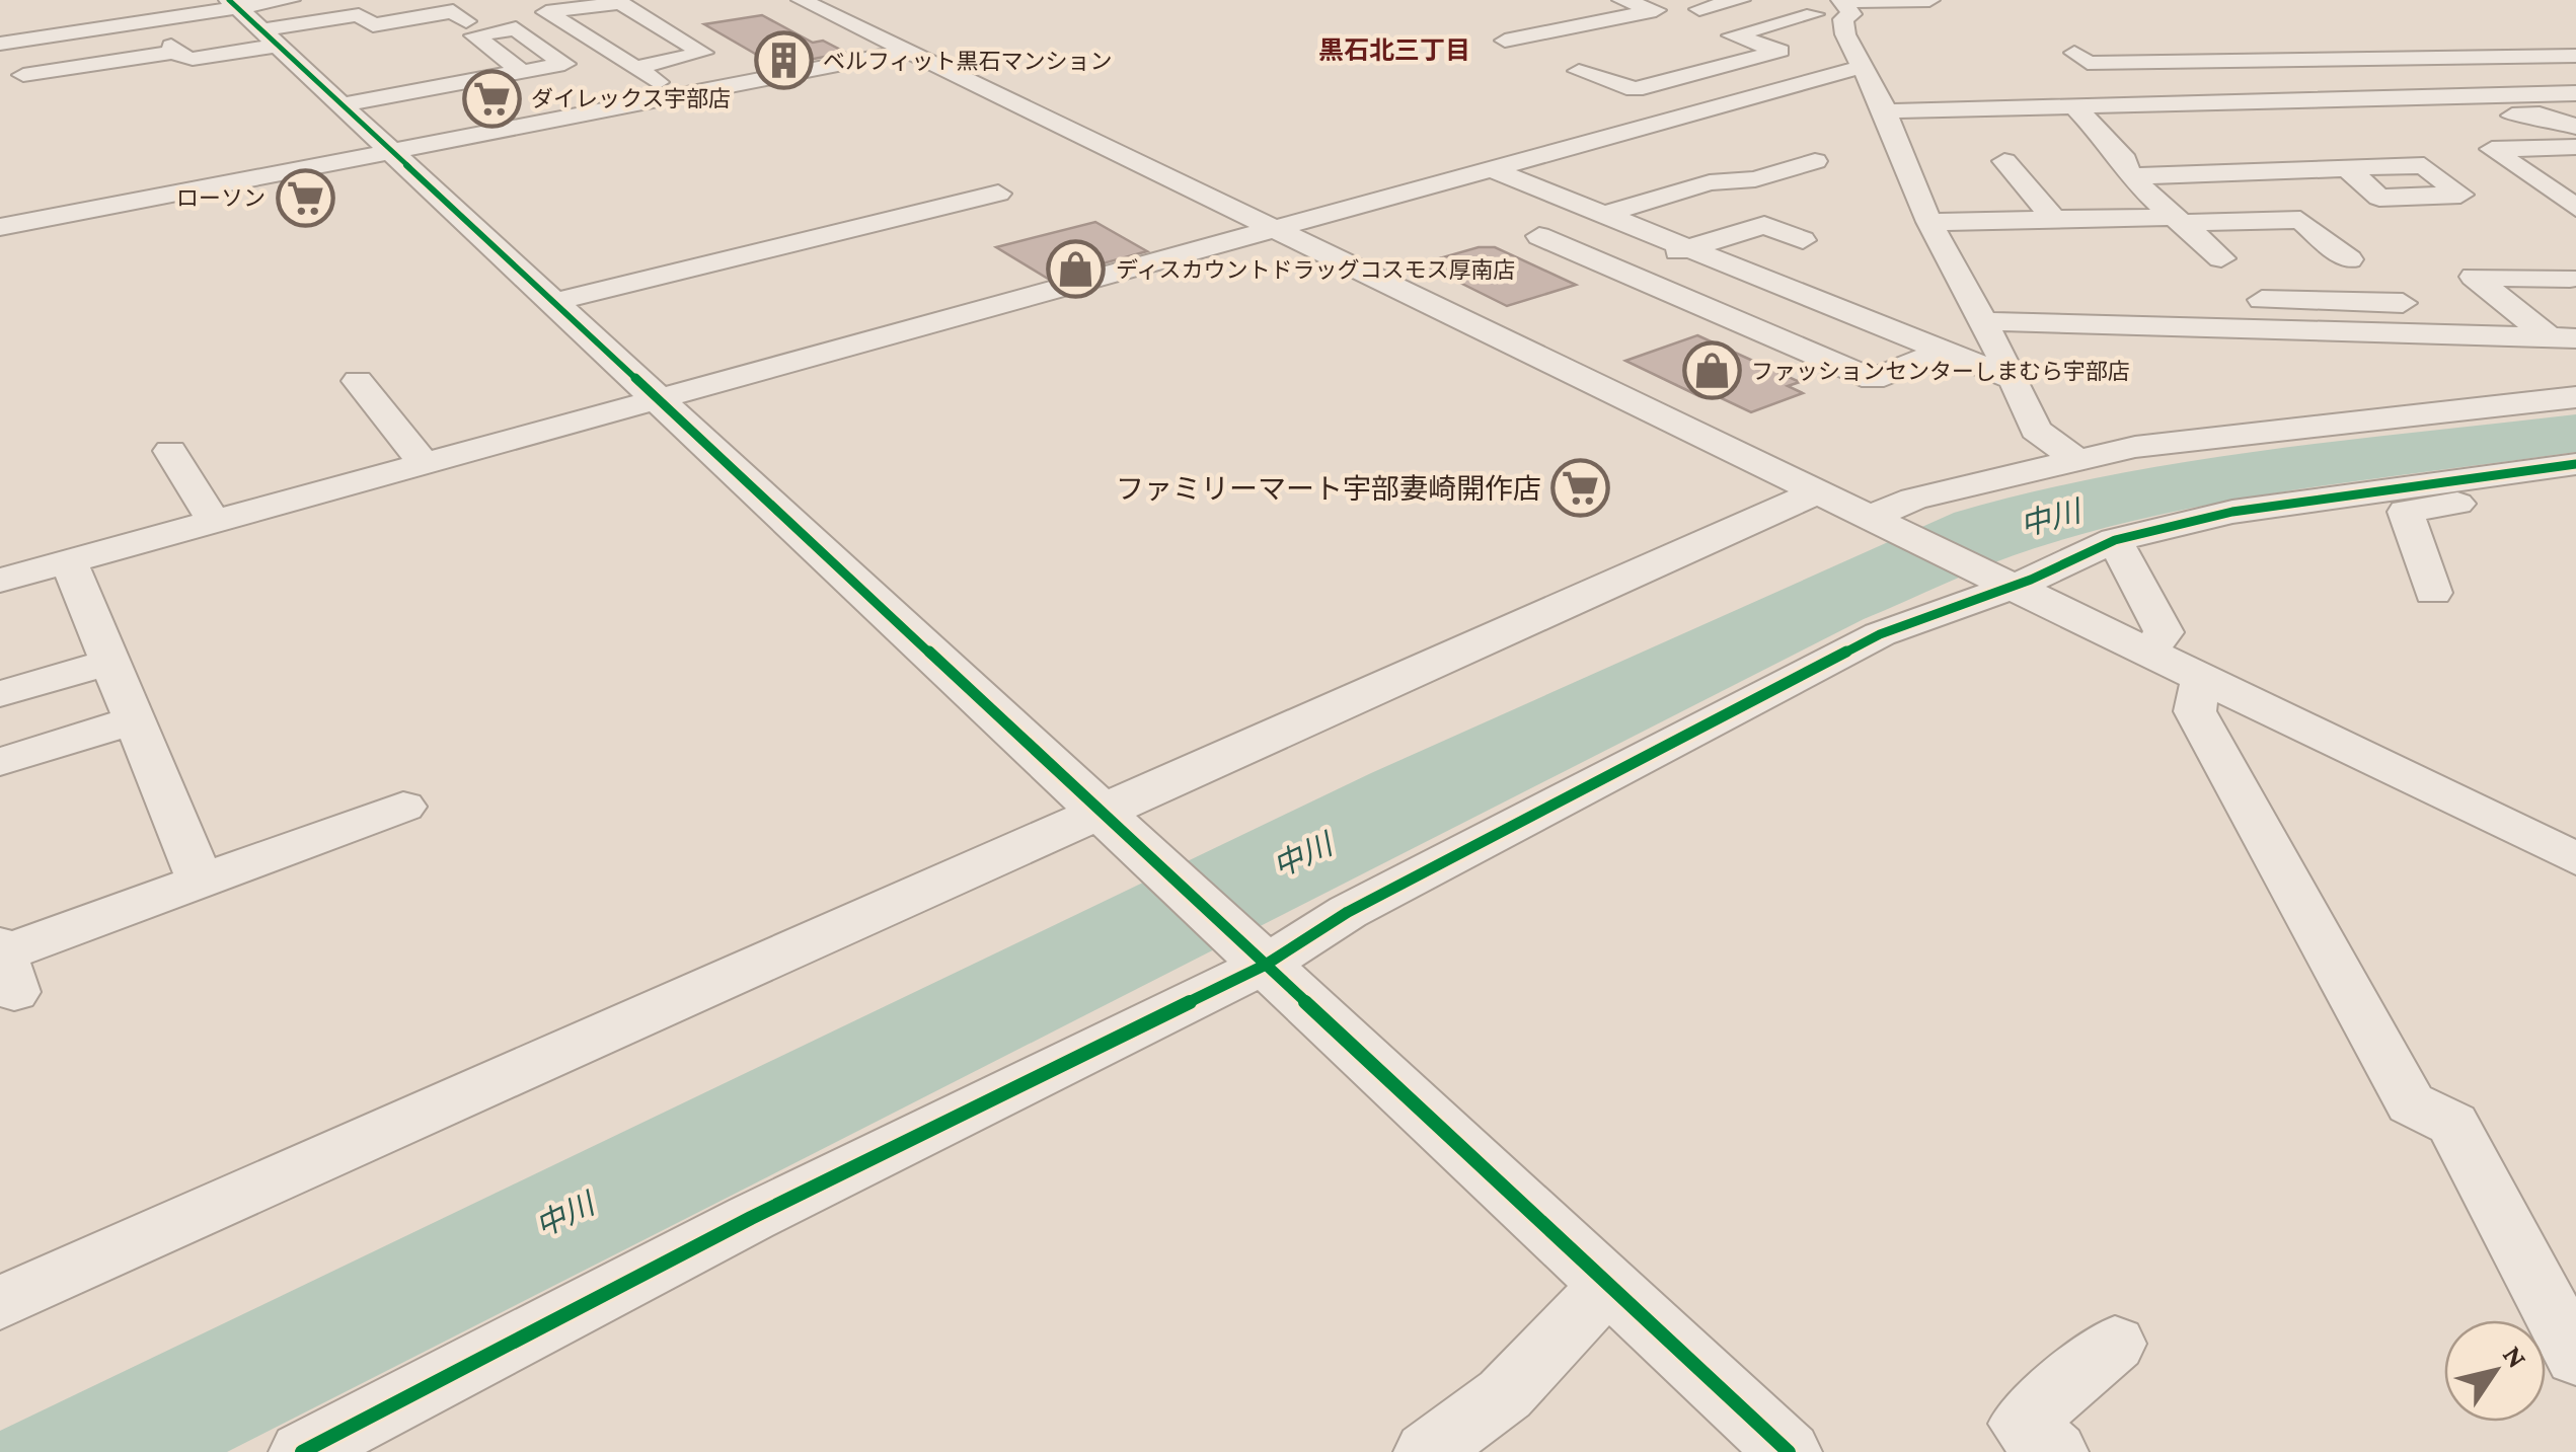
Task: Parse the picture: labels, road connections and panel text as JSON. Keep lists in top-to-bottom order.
{
  "districts": ["黒石北三丁目"],
  "water": ["中川"],
  "places": {
    "building": ["ベルフィット黒石マンション"],
    "supermarket": ["ダイレックス宇部店", "ローソン", "ファミリーマート宇部妻崎開作店"],
    "shop": ["ディスカウントドラッグコスモス厚南店", "ファッションセンターしまむら宇部店"]
  },
  "north": "top right"
}
